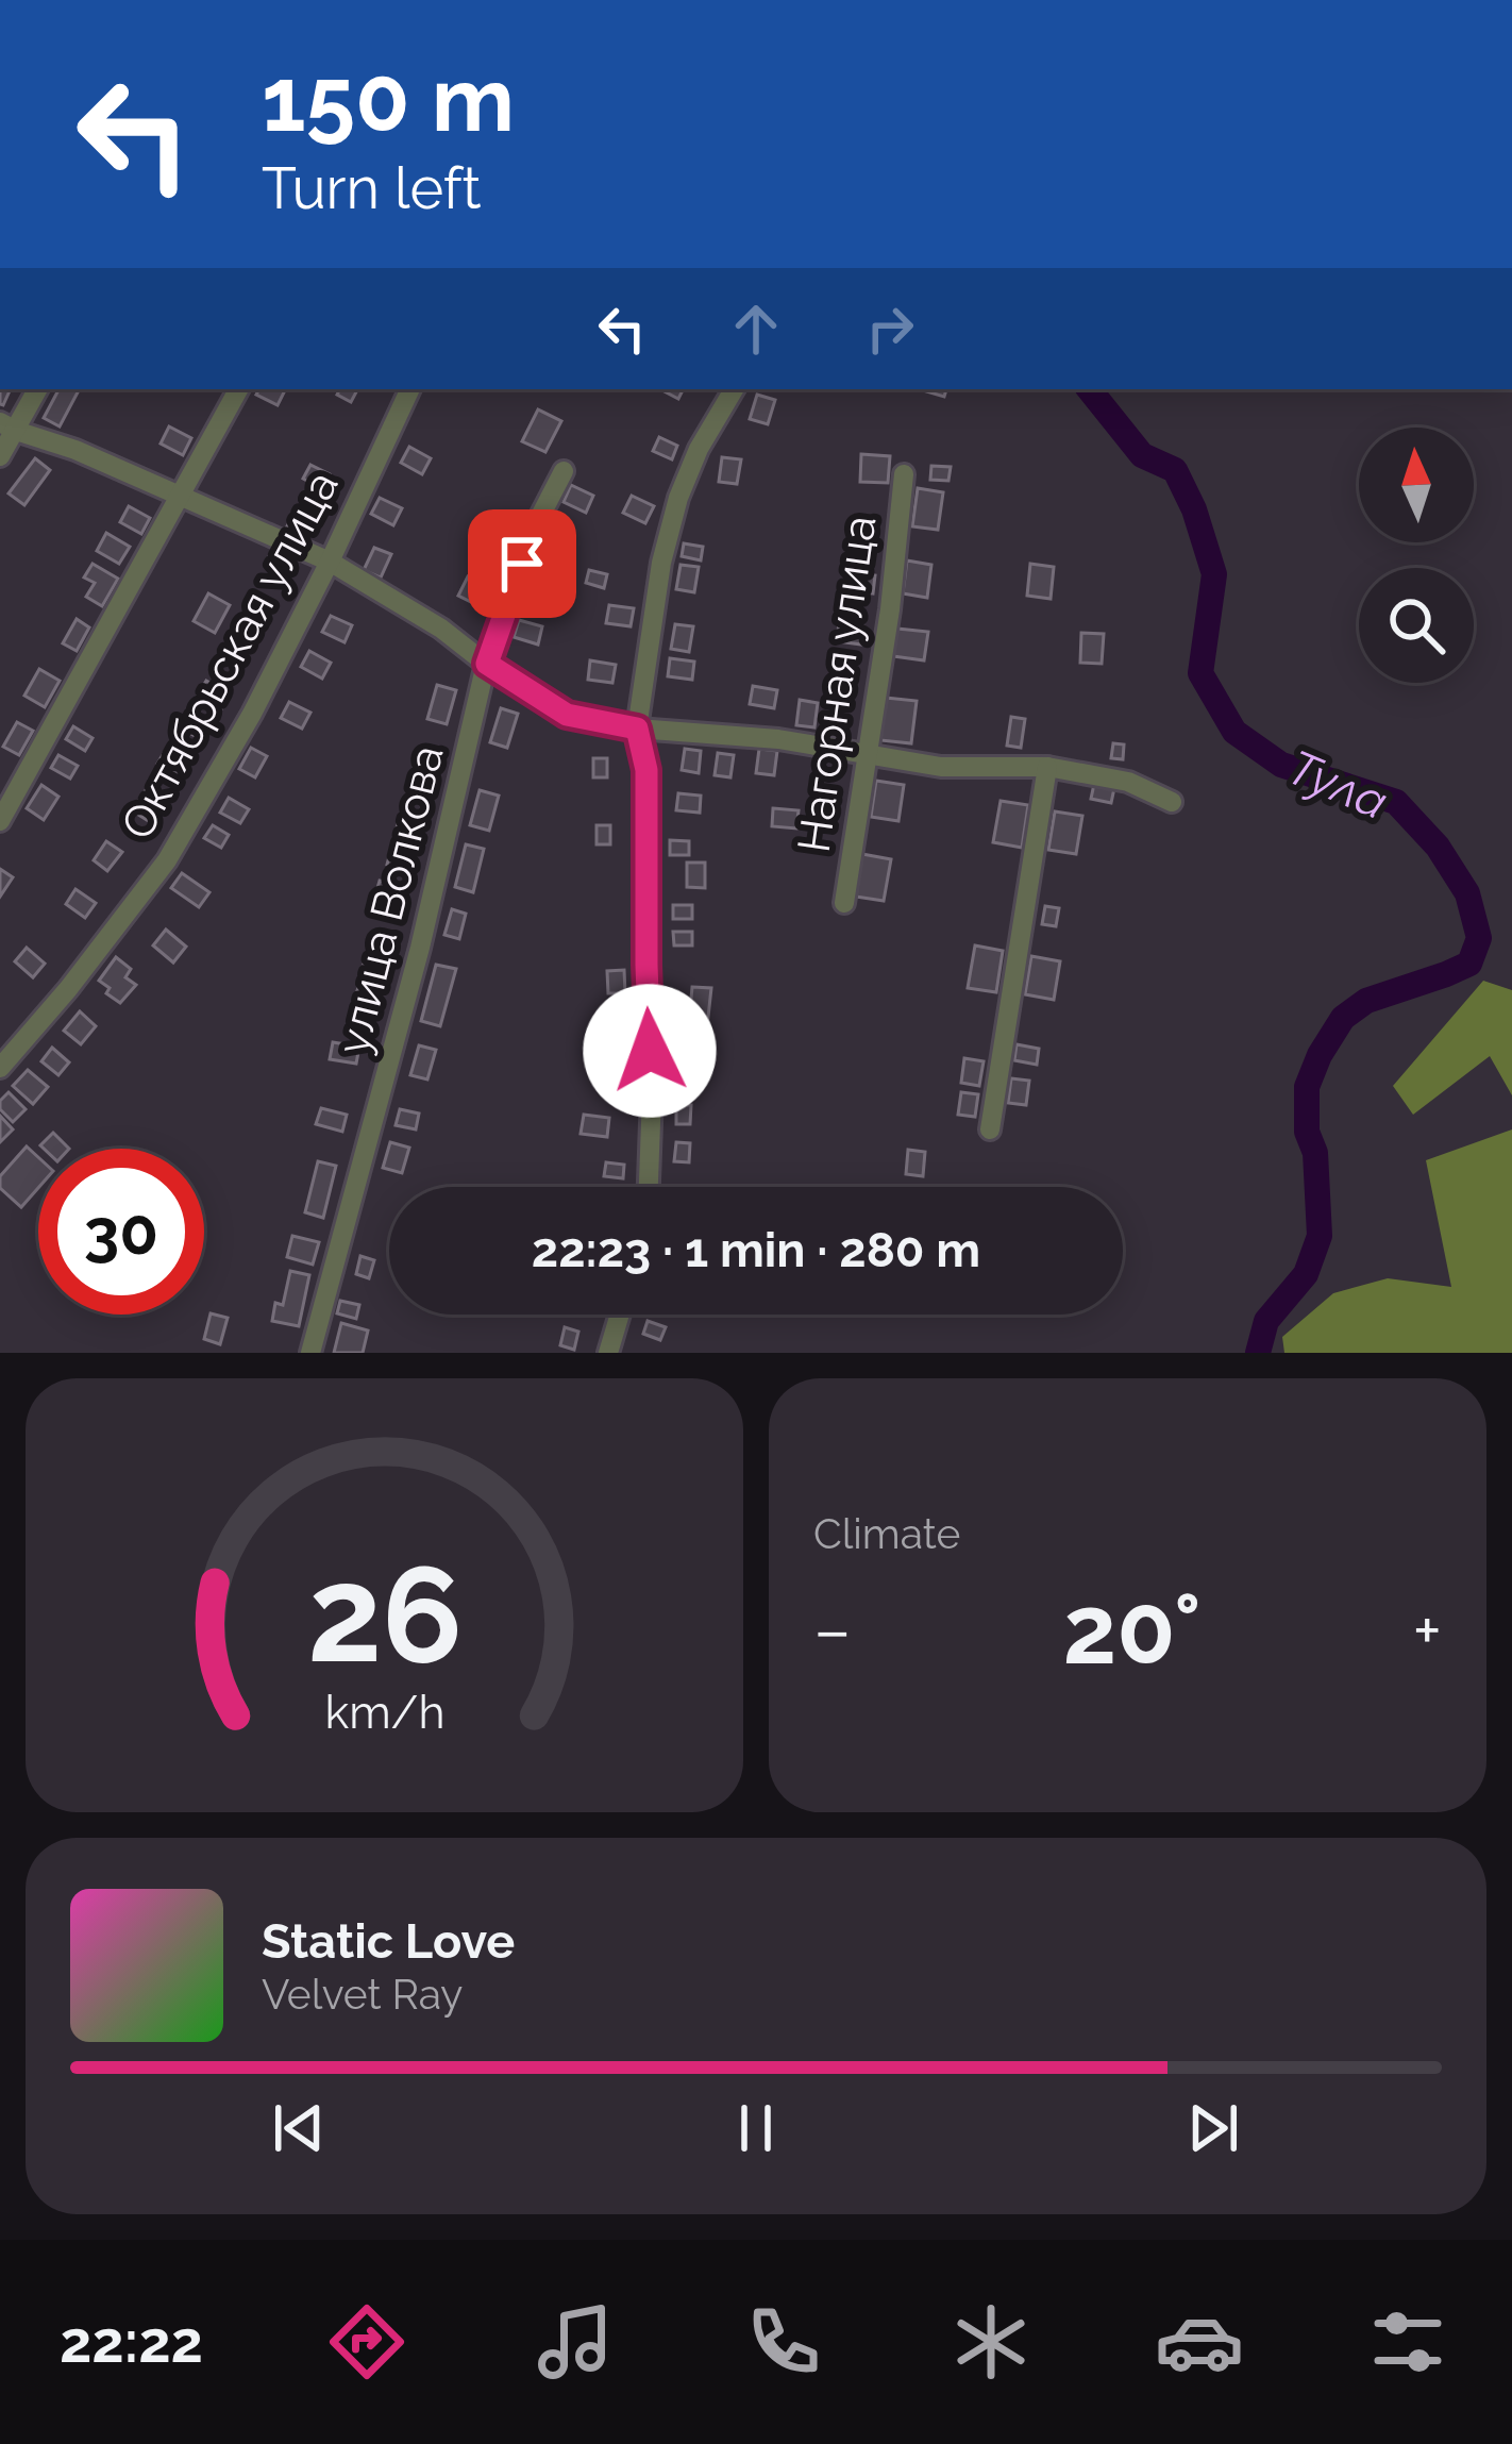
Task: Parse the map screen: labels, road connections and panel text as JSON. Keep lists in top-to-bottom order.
{
  "streets": {
    "street": ["Октябрьская улица", "Нагорная улица", "улица Волкова"]
  },
  "water": ["Тула"],
  "north": "top",
  "page": {
    "turn": ["150 m", "Turn left"],
    "limit": "30",
    "trip": "22:23 · 1 min · 280 m",
    "tile": "Climate",
    "heat": ["−", "20°", "+"],
    "song": ["Static Love", "Velvet Ray"],
    "tabs": "22:22",
    "gauge": ["26", "km/h"]
  }
}
